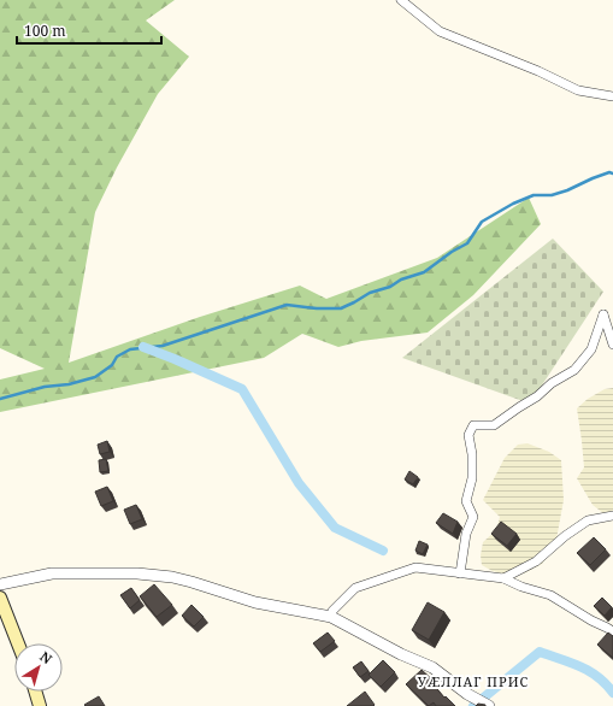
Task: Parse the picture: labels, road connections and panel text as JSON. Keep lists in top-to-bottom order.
{
  "districts": ["УӔЛЛАГ ПРИС"],
  "scale_bar": "100 m",
  "north": "top right"
}
